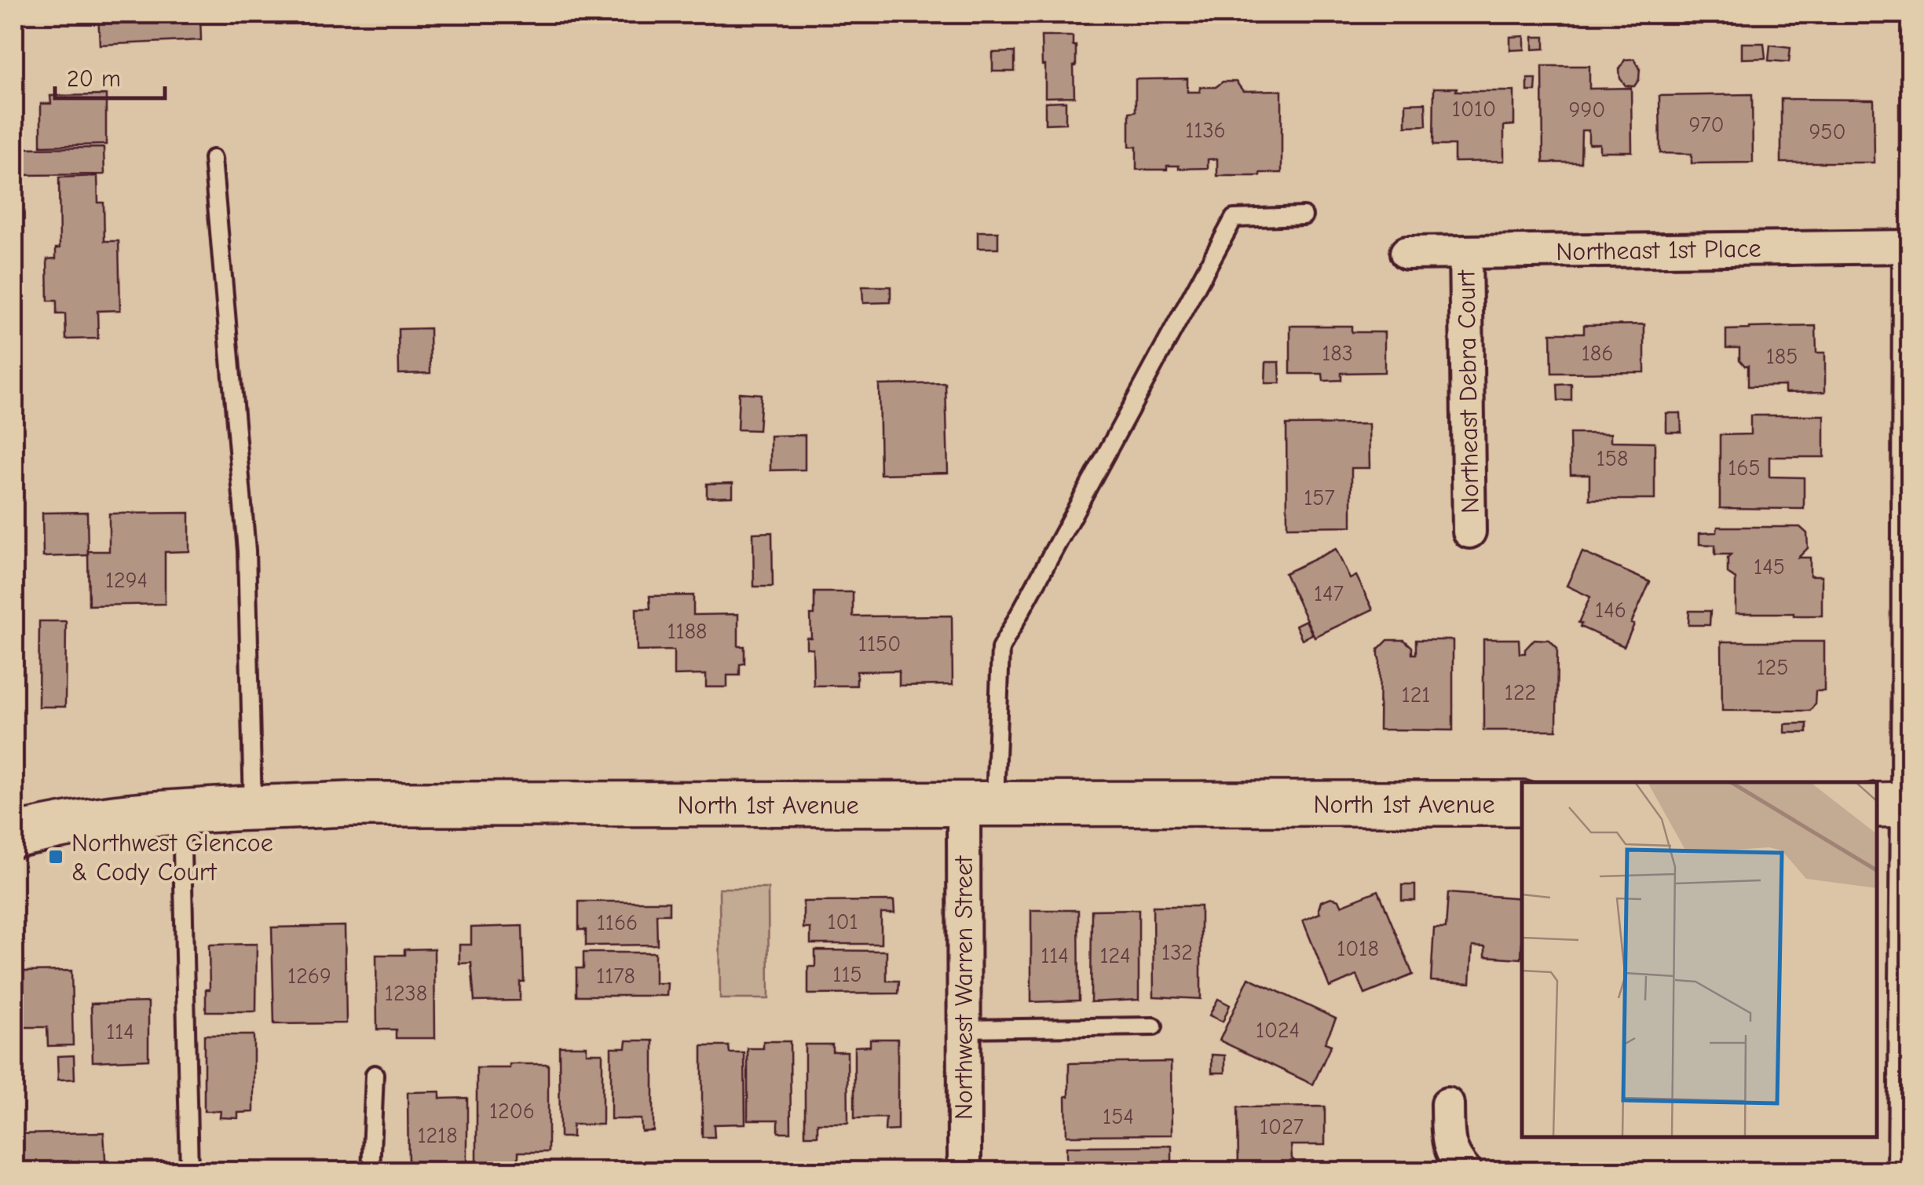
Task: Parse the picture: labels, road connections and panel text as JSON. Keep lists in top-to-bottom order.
{
  "streets": {
    "main road": ["North 1st Avenue"],
    "street": ["Northeast 1st Place", "Northeast Debra Court", "Northwest Warren Street"]
  },
  "crossings": [
    ["Northeast 1st Place", "Northeast Debra Court"],
    ["North 1st Avenue", "Northwest Warren Street"]
  ],
  "places": {
    "transit": ["Northwest Glencoe & Cody Court"]
  },
  "house_numbers": [
    "1010",
    "990",
    "970",
    "1136",
    "950",
    "183",
    "186",
    "185",
    "158",
    "165",
    "157",
    "145",
    "1294",
    "147",
    "146",
    "1188",
    "1150",
    "125",
    "122",
    "121",
    "101",
    "1166",
    "1018",
    "132",
    "114",
    "124",
    "115",
    "1269",
    "1178",
    "1238",
    "1024",
    "114",
    "1206",
    "154",
    "1027",
    "1218"
  ],
  "scale_bar": "20 m"
}
